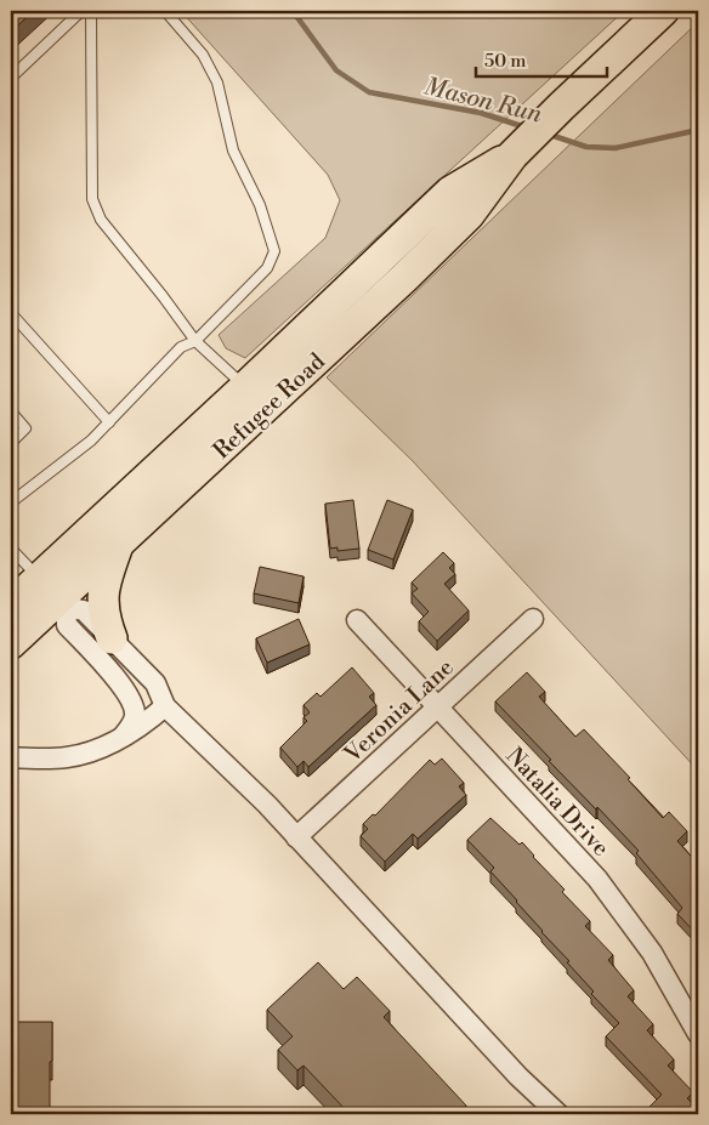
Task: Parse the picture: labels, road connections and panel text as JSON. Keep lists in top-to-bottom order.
{
  "streets": {
    "main road": ["Refugee Road"],
    "street": ["Veronia Lane", "Natalia Drive"]
  },
  "crossings": [
    ["Veronia Lane", "Natalia Drive"]
  ],
  "water": ["Mason Run"],
  "scale_bar": "50 m"
}
